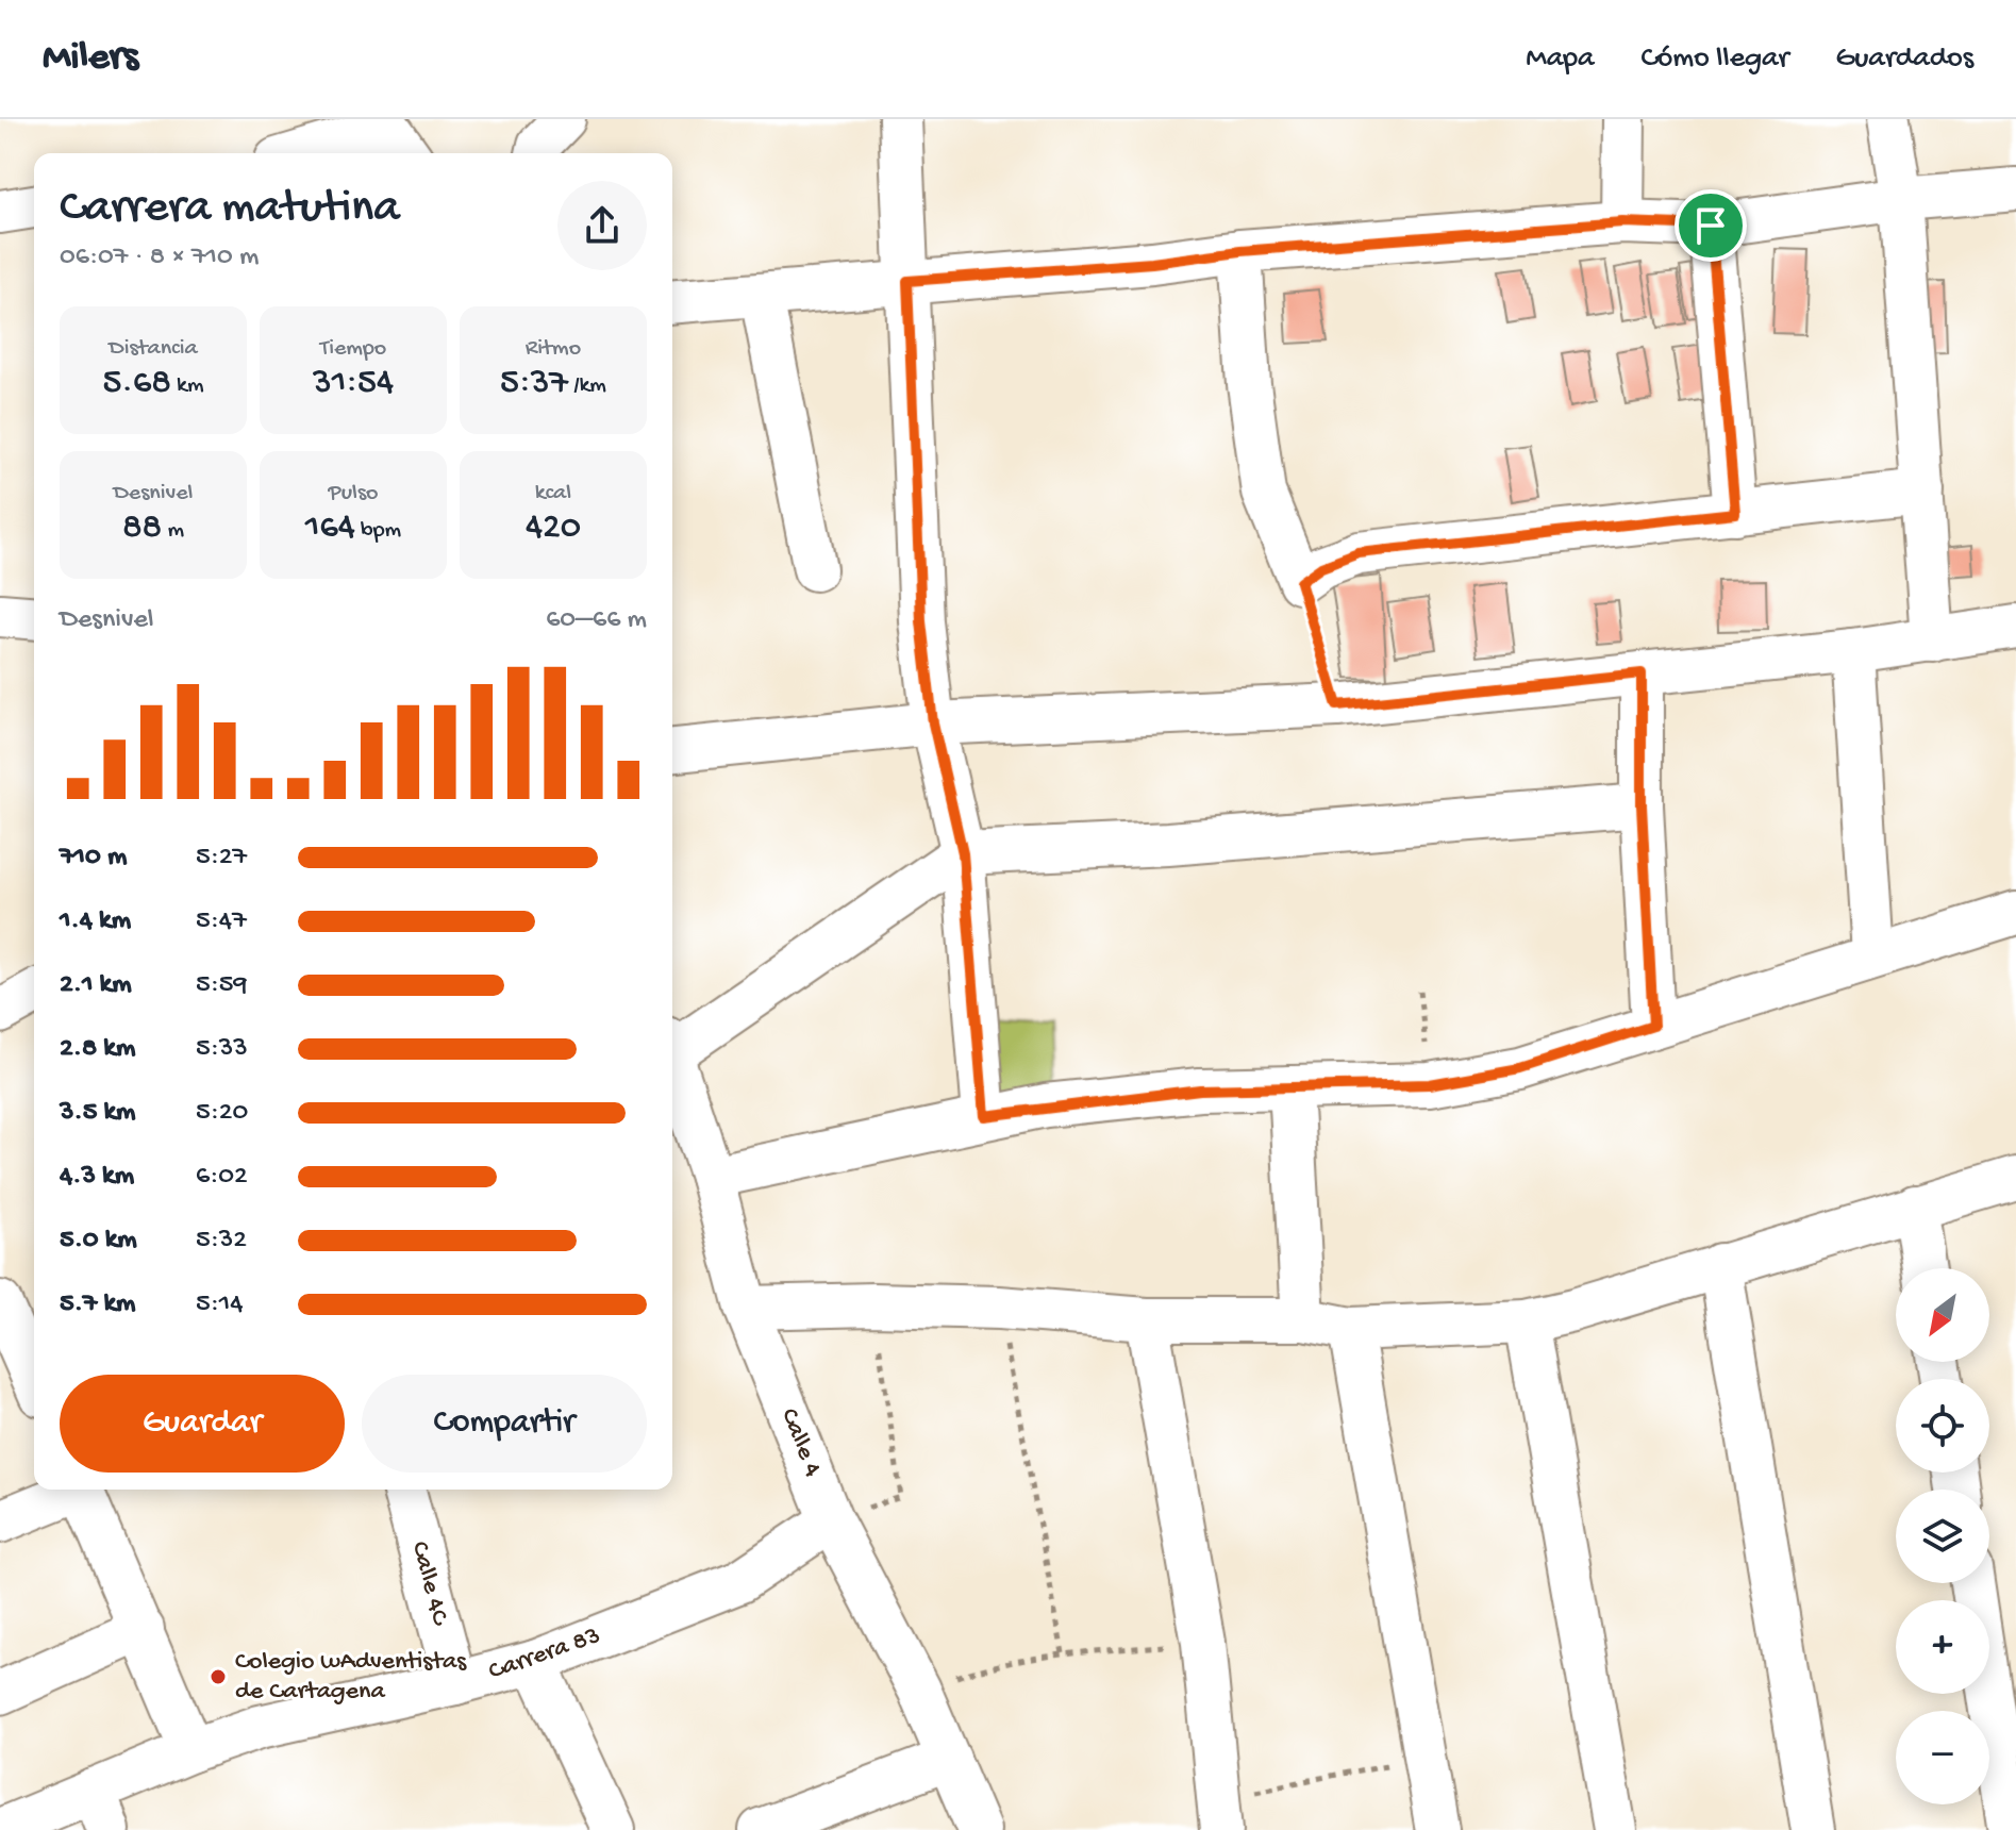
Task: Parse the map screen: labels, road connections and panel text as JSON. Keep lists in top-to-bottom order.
{
  "streets": {
    "street": ["Calle 4", "Calle 4C", "Carrera 83"]
  },
  "crossings": [
    ["Calle 4", "Carrera 83"],
    ["Calle 4C", "Carrera 83"]
  ],
  "places": ["Colegio wAdventistas de Cartagena"],
  "north": "bottom left",
  "page": {
    "header": "Milers",
    "nav": ["Mapa", "Cómo llegar", "Guardados"],
    "heading": ["Carrera matutina", "06:07 · 8 × 710 m"],
    "stats": [
      ["Distancia", "5.68 km"],
      ["Tiempo", "31:54"],
      ["Ritmo", "5:37 /km"],
      ["Desnivel", "88 m"],
      ["Pulso", "164 bpm"],
      ["kcal", "420"]
    ],
    "chart": ["Desnivel", "60–66 m"],
    "list": [
      {
        "name": "710 m",
        "note": "5:27"
      },
      {
        "name": "1.4 km",
        "note": "5:47"
      },
      {
        "name": "2.1 km",
        "note": "5:59"
      },
      {
        "name": "2.8 km",
        "note": "5:33"
      },
      {
        "name": "3.5 km",
        "note": "5:20"
      },
      {
        "name": "4.3 km",
        "note": "6:02"
      },
      {
        "name": "5.0 km",
        "note": "5:32"
      },
      {
        "name": "5.7 km",
        "note": "5:14"
      }
    ],
    "map_buttons": ["+", "−"],
    "buttons": ["Guardar", "Compartir"]
  }
}
